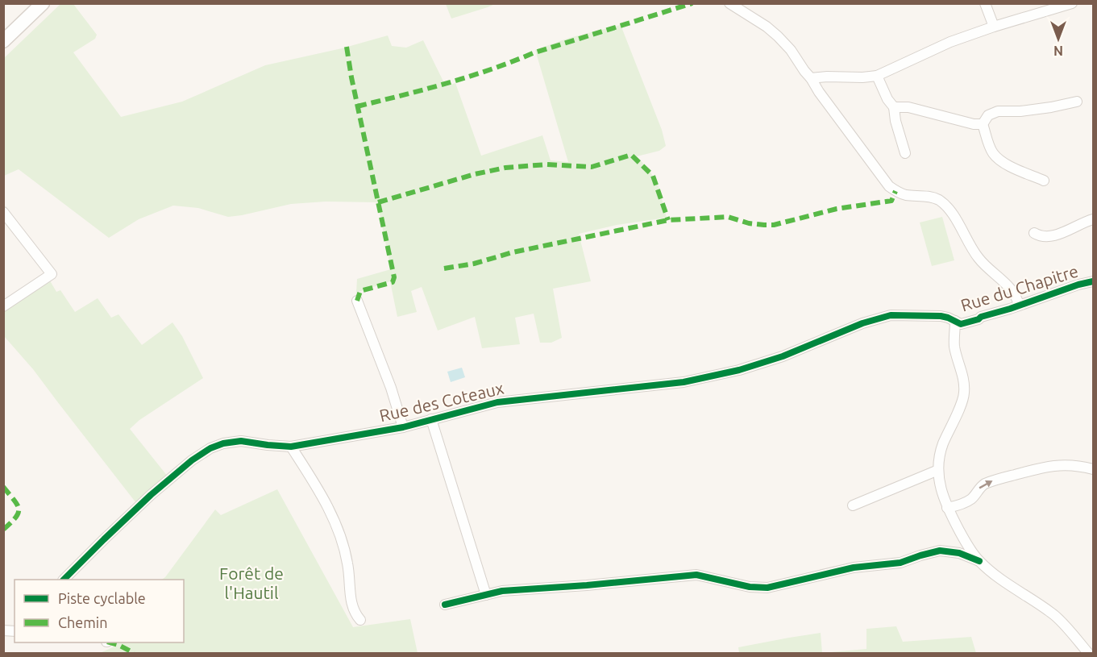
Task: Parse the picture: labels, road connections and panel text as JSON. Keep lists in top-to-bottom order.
{
  "streets": {
    "street": ["Rue du Chapitre", "Rue des Coteaux"]
  },
  "crossings": [
    ["Rue du Chapitre", "Rue des Coteaux"]
  ],
  "parks": ["Forêt de l'Hautil"],
  "legend": ["Piste cyclable", "Chemin"],
  "north": "bottom"
}
